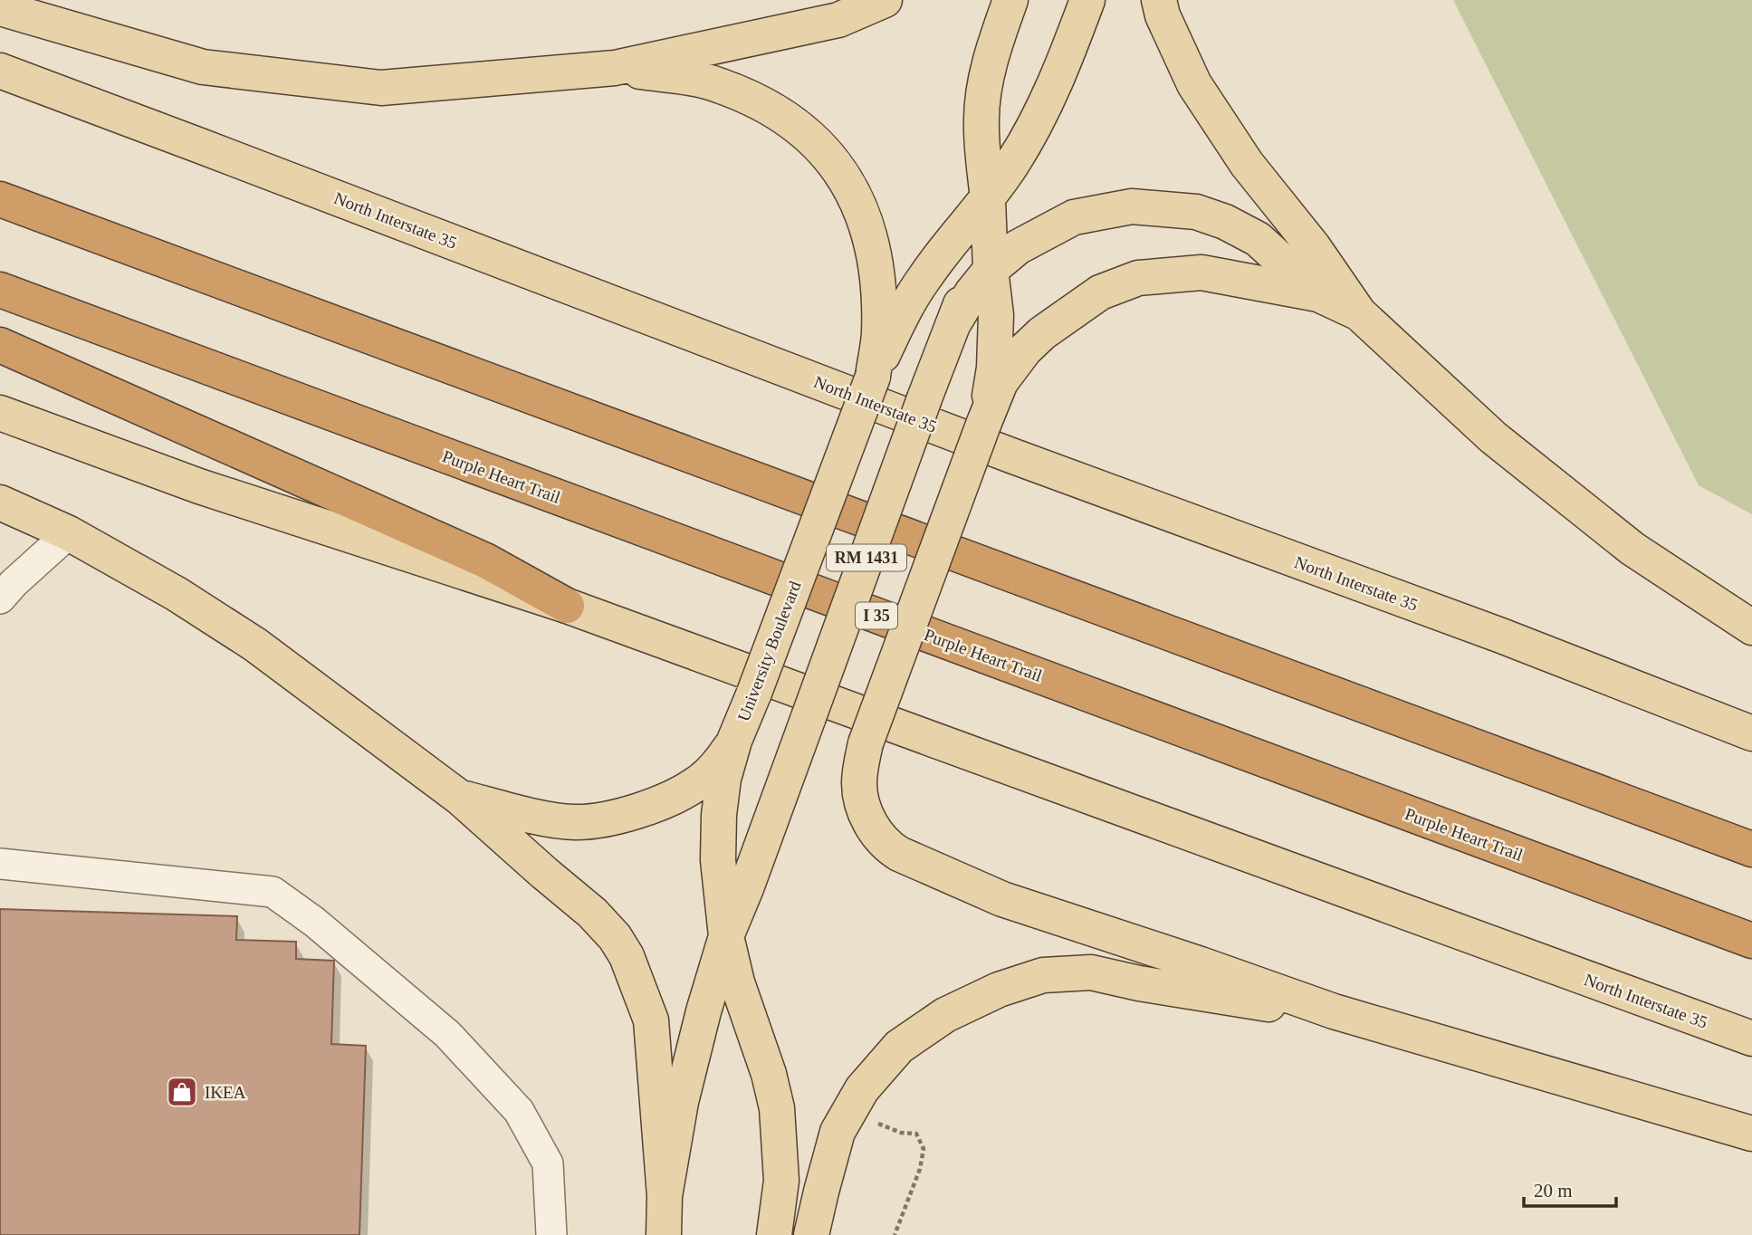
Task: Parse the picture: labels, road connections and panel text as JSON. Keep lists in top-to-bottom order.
{
  "streets": {
    "highway": ["Purple Heart Trail", "I 35"],
    "main road": ["North Interstate 35", "RM 1431", "University Boulevard"]
  },
  "crossings": [
    ["RM 1431", "University Boulevard"]
  ],
  "places": {
    "shop": ["IKEA"]
  },
  "scale_bar": "20 m"
}
